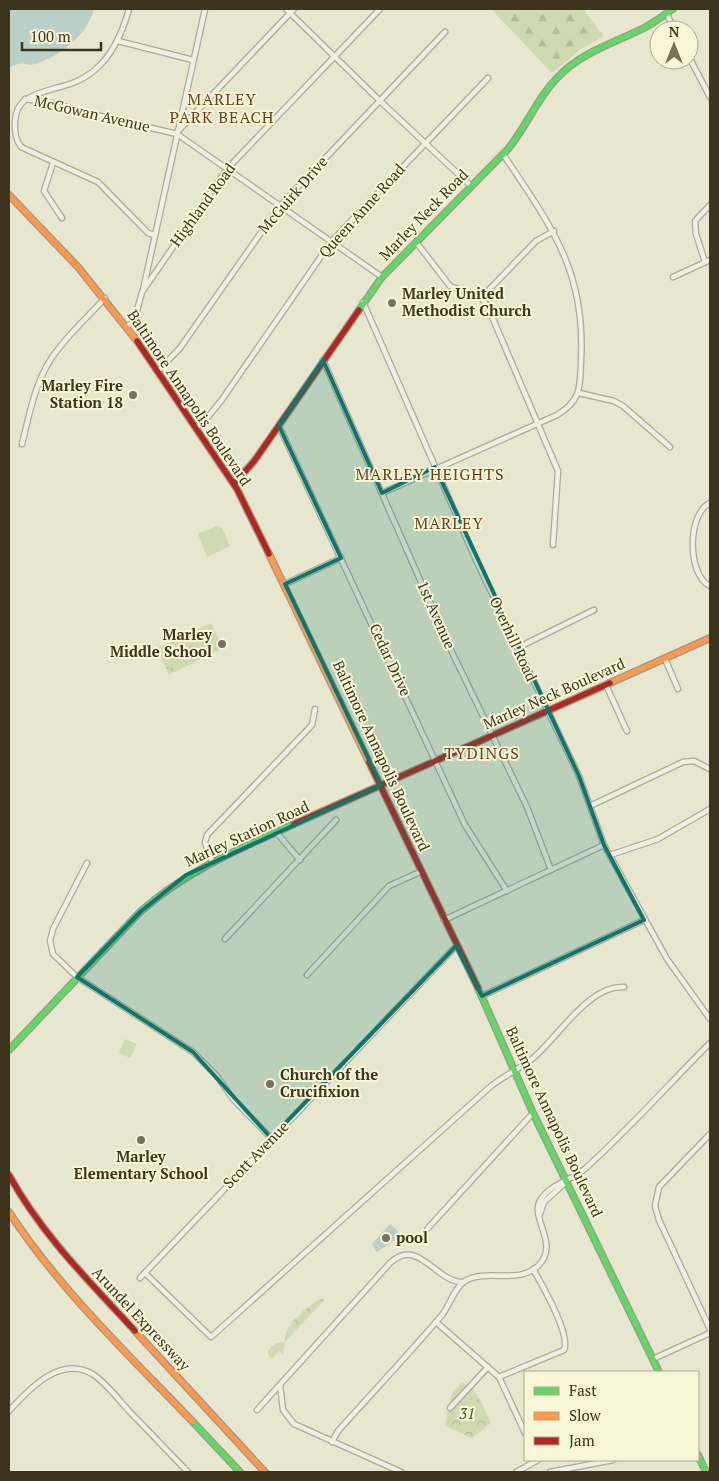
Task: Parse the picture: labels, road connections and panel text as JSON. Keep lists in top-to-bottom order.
{
  "streets": {
    "main road": [
      "Marley Neck Road",
      "Baltimore Annapolis Boulevard",
      "Marley Neck Boulevard",
      "Marley Station Road",
      "Arundel Expressway"
    ],
    "street": [
      "McGowan Avenue",
      "McGuirk Drive",
      "Highland Road",
      "Queen Anne Road",
      "1st Avenue",
      "Overhill Road",
      "Cedar Drive",
      "Scott Avenue"
    ]
  },
  "crossings": [
    ["McGowan Avenue", "McGuirk Drive"],
    ["McGowan Avenue", "Highland Road"],
    ["McGowan Avenue", "Queen Anne Road"],
    ["McGowan Avenue", "Marley Neck Road"],
    ["McGuirk Drive", "Baltimore Annapolis Boulevard"],
    ["Highland Road", "Baltimore Annapolis Boulevard"],
    ["Queen Anne Road", "Baltimore Annapolis Boulevard"],
    ["Marley Neck Road", "Baltimore Annapolis Boulevard"],
    ["Marley Neck Road", "1st Avenue"],
    ["Marley Neck Road", "Overhill Road"],
    ["Marley Neck Road", "Cedar Drive"],
    ["Baltimore Annapolis Boulevard", "Marley Neck Boulevard"],
    ["Baltimore Annapolis Boulevard", "Marley Station Road"],
    ["Baltimore Annapolis Boulevard", "Scott Avenue"],
    ["1st Avenue", "Marley Neck Boulevard"],
    ["Overhill Road", "Marley Neck Boulevard"],
    ["Cedar Drive", "Marley Neck Boulevard"],
    ["Marley Neck Boulevard", "Marley Station Road"]
  ],
  "districts": [
    "MARLEY PARK BEACH",
    "MARLEY HEIGHTS",
    "MARLEY",
    "TYDINGS"
  ],
  "parks": ["31"],
  "places": [
    "Marley United Methodist Church",
    "Marley Fire Station 18",
    "Marley Middle School",
    "Church of the Crucifixion",
    "Marley Elementary School",
    "pool"
  ],
  "legend": ["Fast", "Slow", "Jam"],
  "scale_bar": "100 m",
  "north": "top"
}
